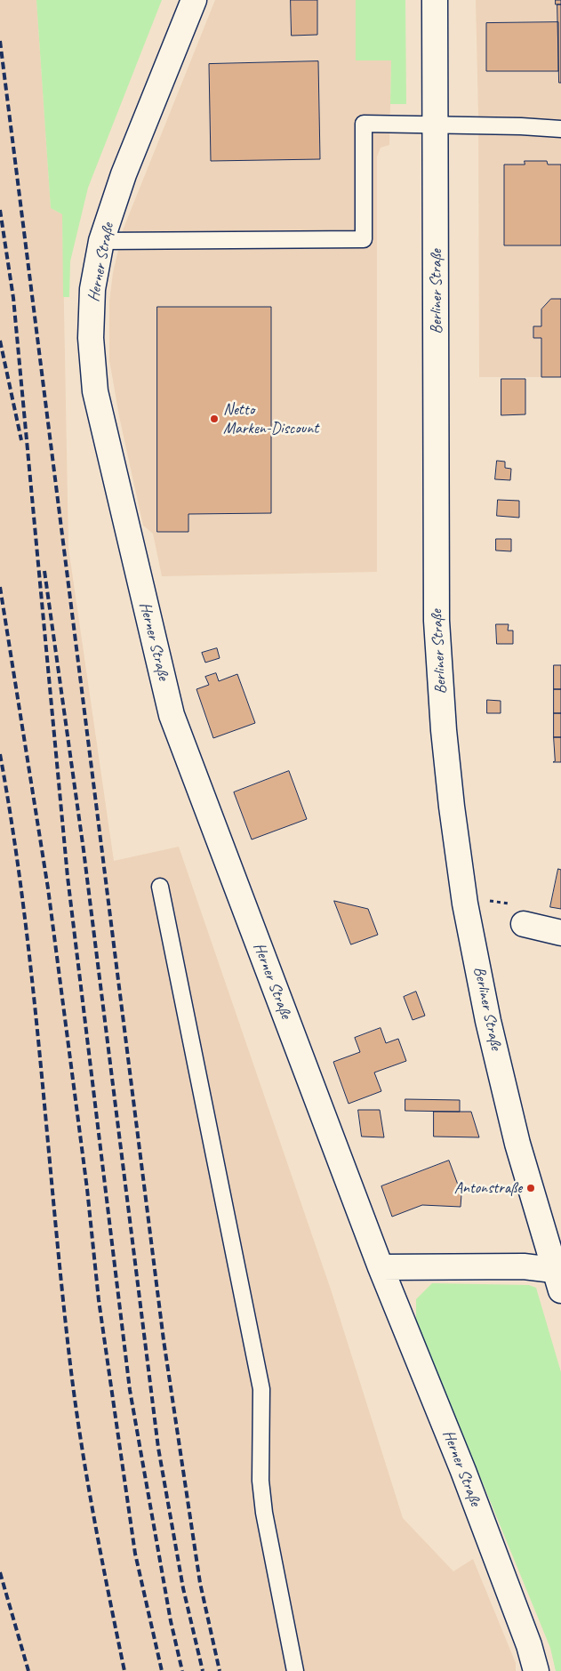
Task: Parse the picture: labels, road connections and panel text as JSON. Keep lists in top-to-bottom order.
{
  "streets": {
    "street": ["Herner Straße", "Berliner Straße"]
  },
  "places": ["Netto Marken-Discount", "Antonstraße"]
}
